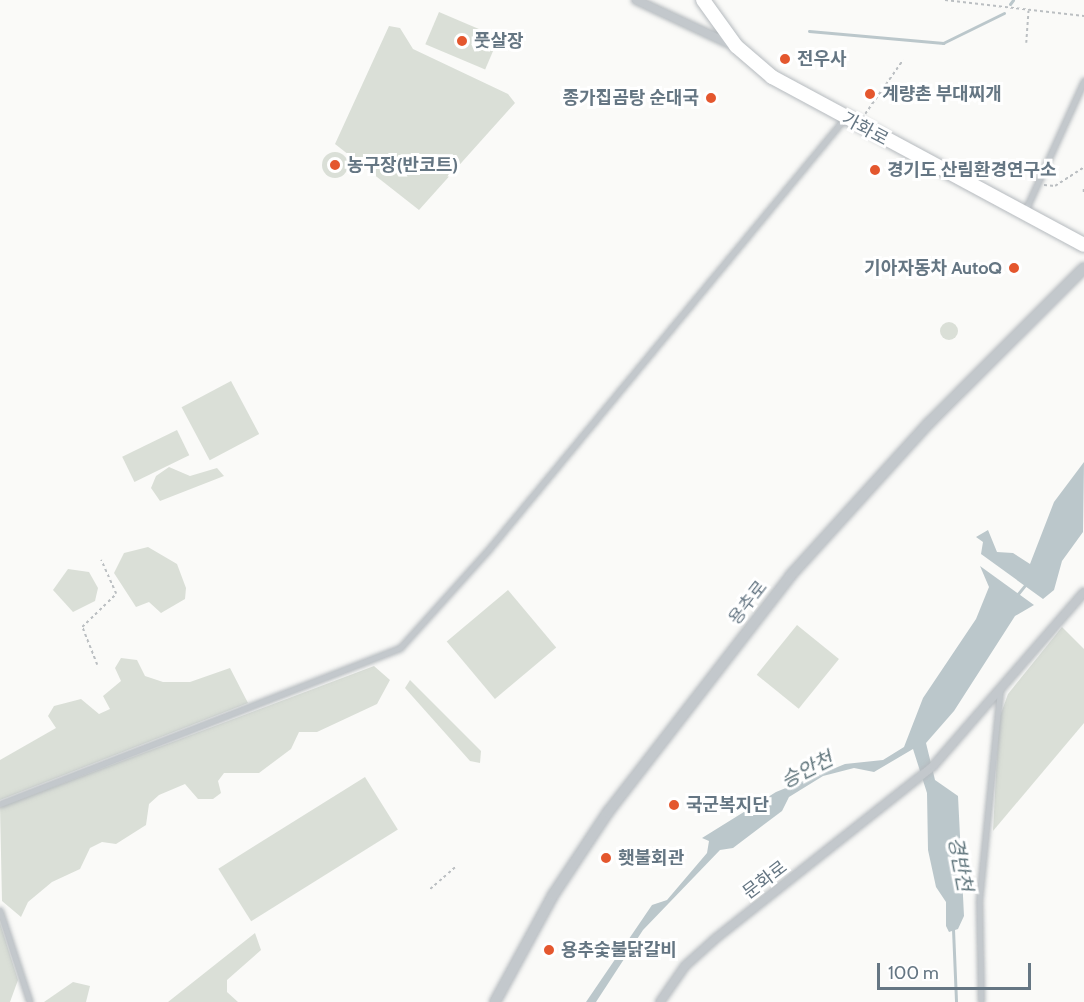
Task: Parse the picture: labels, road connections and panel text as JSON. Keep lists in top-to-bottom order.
{
  "streets": {
    "main road": ["가화로"],
    "street": ["용추로", "문화로"]
  },
  "water": ["승안천", "경반천"],
  "places": [
    "풋살장",
    "전우사",
    "계량촌 부대찌개",
    "종가집곰탕 순대국",
    "농구장(반코트)",
    "경기도 산림환경연구소",
    "기아자동차 AutoQ",
    "국군복지단",
    "횃불회관",
    "용추숯불닭갈비"
  ],
  "scale_bar": "100 m"
}
